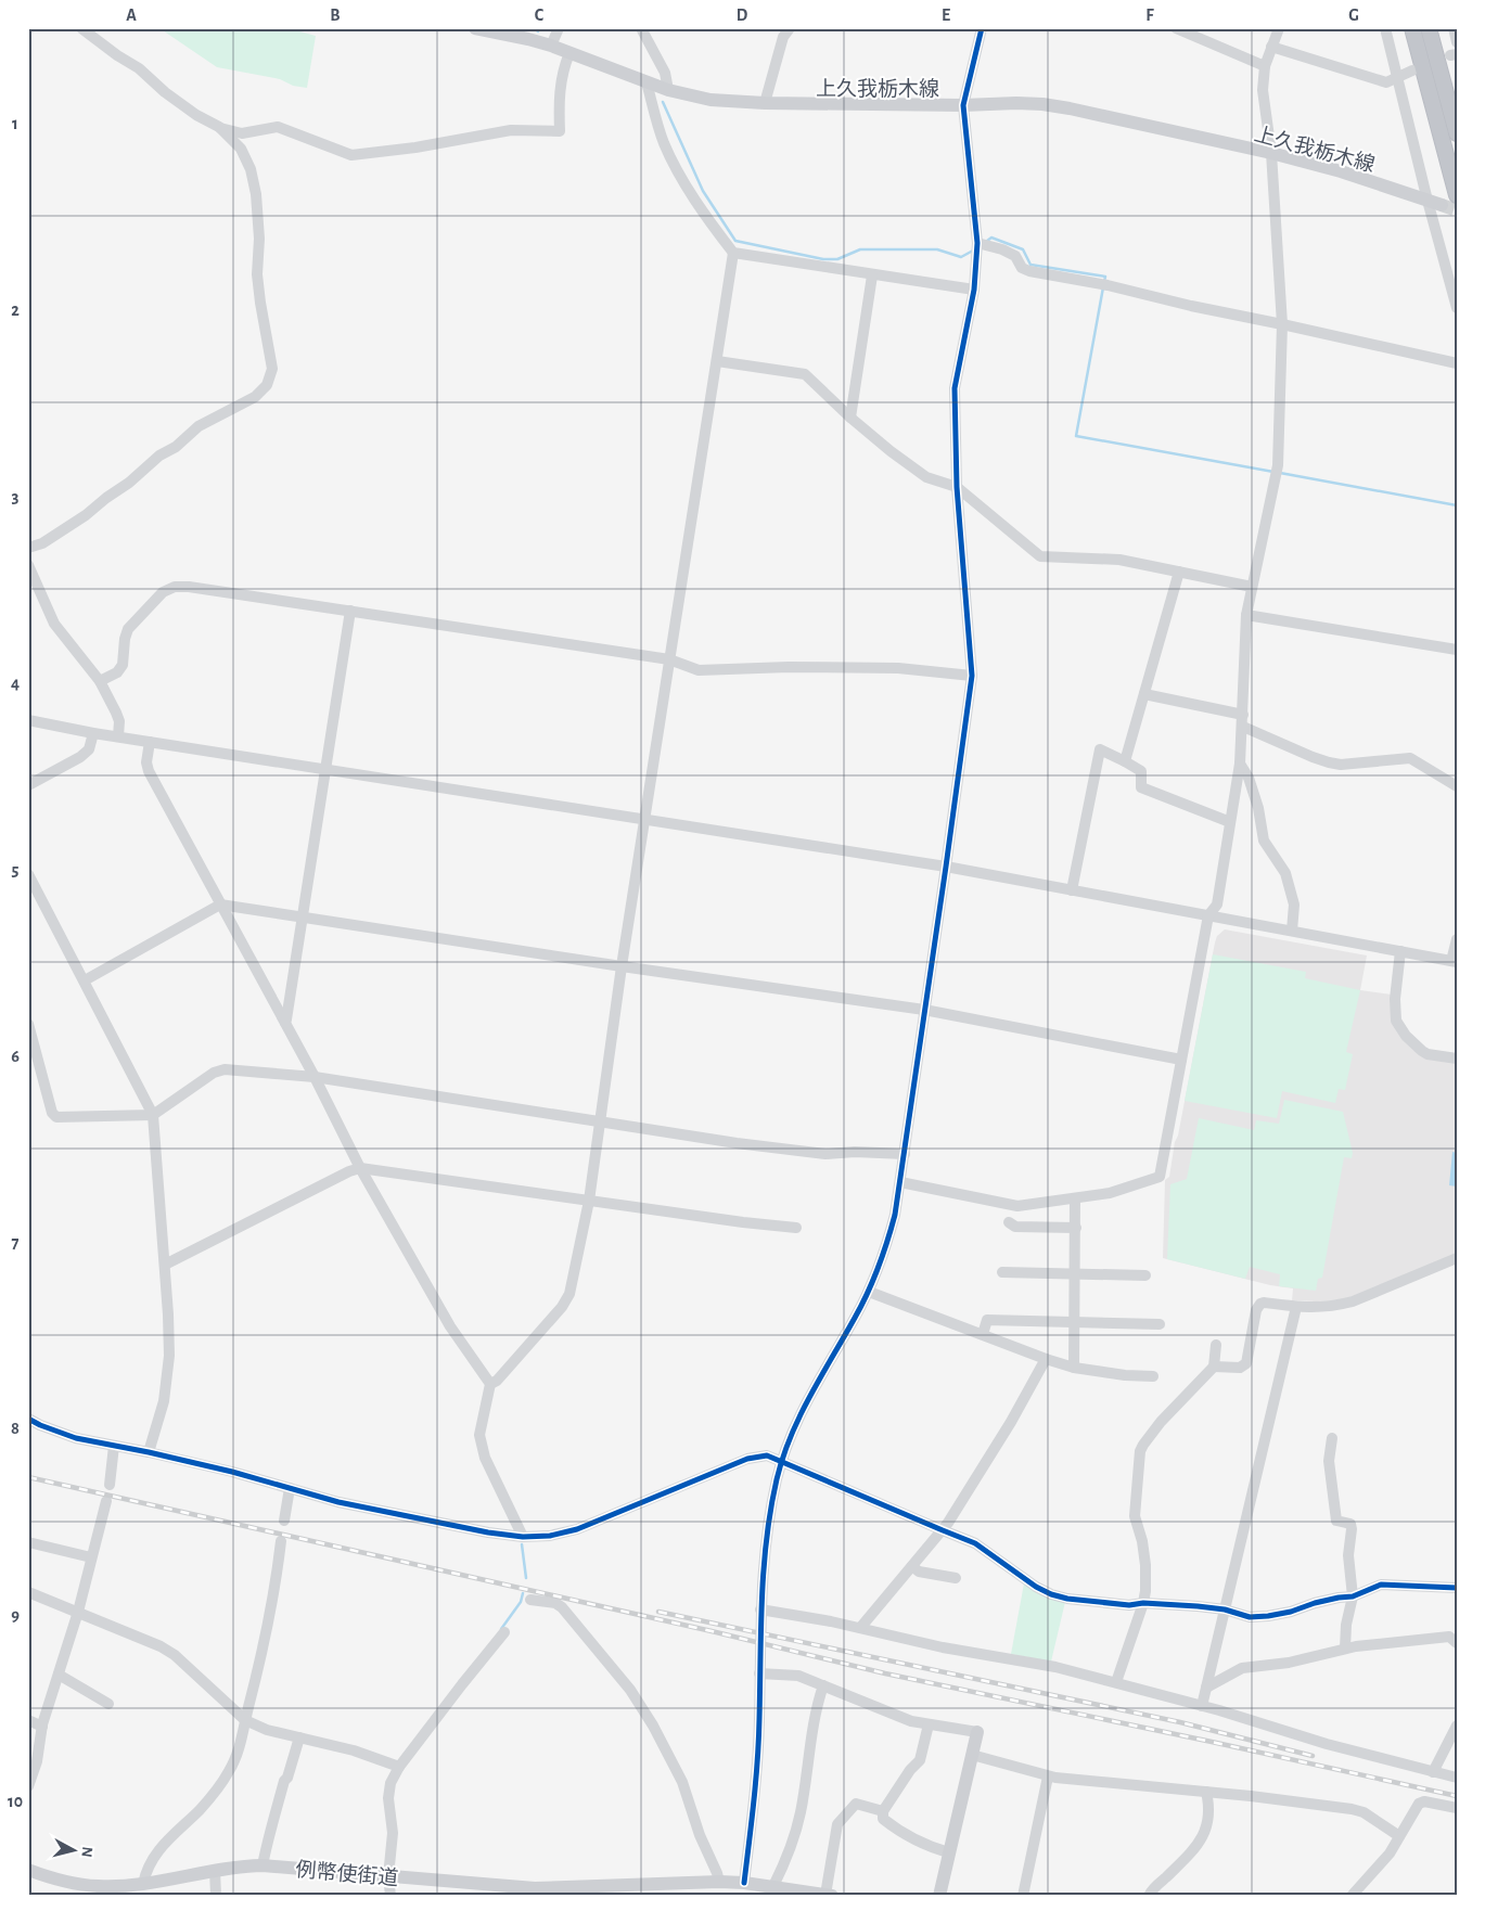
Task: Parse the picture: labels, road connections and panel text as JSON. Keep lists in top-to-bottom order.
{
  "streets": {
    "main road": ["上久我栃木線", "例幣使街道"]
  },
  "north": "right",
  "grid": {
    "columns": [
      "A",
      "B",
      "C",
      "D",
      "E",
      "F",
      "G"
    ],
    "rows": [
      "1",
      "2",
      "3",
      "4",
      "5",
      "6",
      "7",
      "8",
      "9",
      "10"
    ]
  }
}
